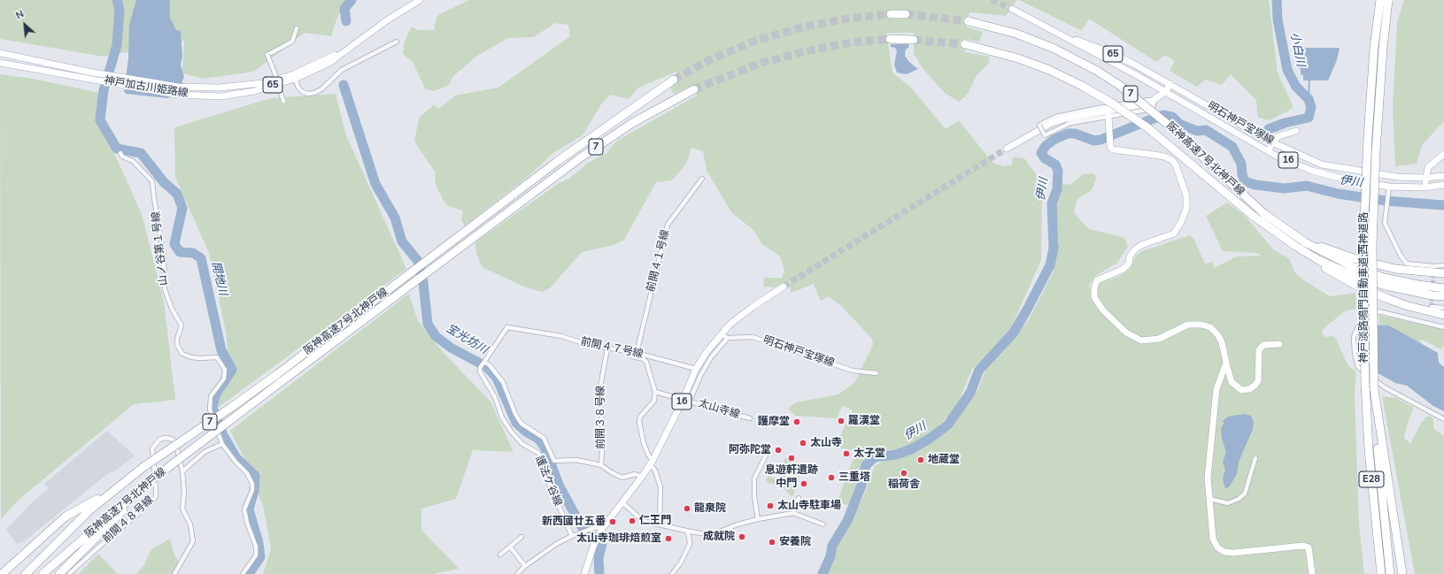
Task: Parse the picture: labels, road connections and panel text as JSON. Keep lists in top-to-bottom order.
{
  "streets": {
    "highway": [
      "7",
      "阪神高速7号北神戸線",
      "神戸淡路鳴門自動車道;西神道路",
      "E28"
    ],
    "main road": [
      "65",
      "神戸加古川姫路線",
      "明石神戸宝塚線",
      "16"
    ],
    "street": [
      "山ノ谷第１号線",
      "前開４１号線",
      "前開４７号線",
      "太山寺線",
      "前開３８号線",
      "護法ケ谷線",
      "前開４８号線"
    ]
  },
  "crossings": [
    ["65", "明石神戸宝塚線"],
    ["16", "前開４７号線"],
    ["16", "太山寺線"],
    ["前開４１号線", "前開４７号線"],
    ["前開４７号線", "前開３８号線"]
  ],
  "water": [
    "小白川",
    "伊川",
    "開地川",
    "宝光坊川"
  ],
  "places": [
    "羅漢堂",
    "護摩堂",
    "太山寺",
    "阿弥陀堂",
    "太子堂",
    "息遊軒遺跡",
    "地蔵堂",
    "稲荷舎",
    "三重塔",
    "中門",
    "太山寺駐車場",
    "龍泉院",
    "仁王門",
    "新西國廿五番",
    "成就院",
    "太山寺珈琲焙煎室",
    "安養院"
  ],
  "north": "top left"
}
